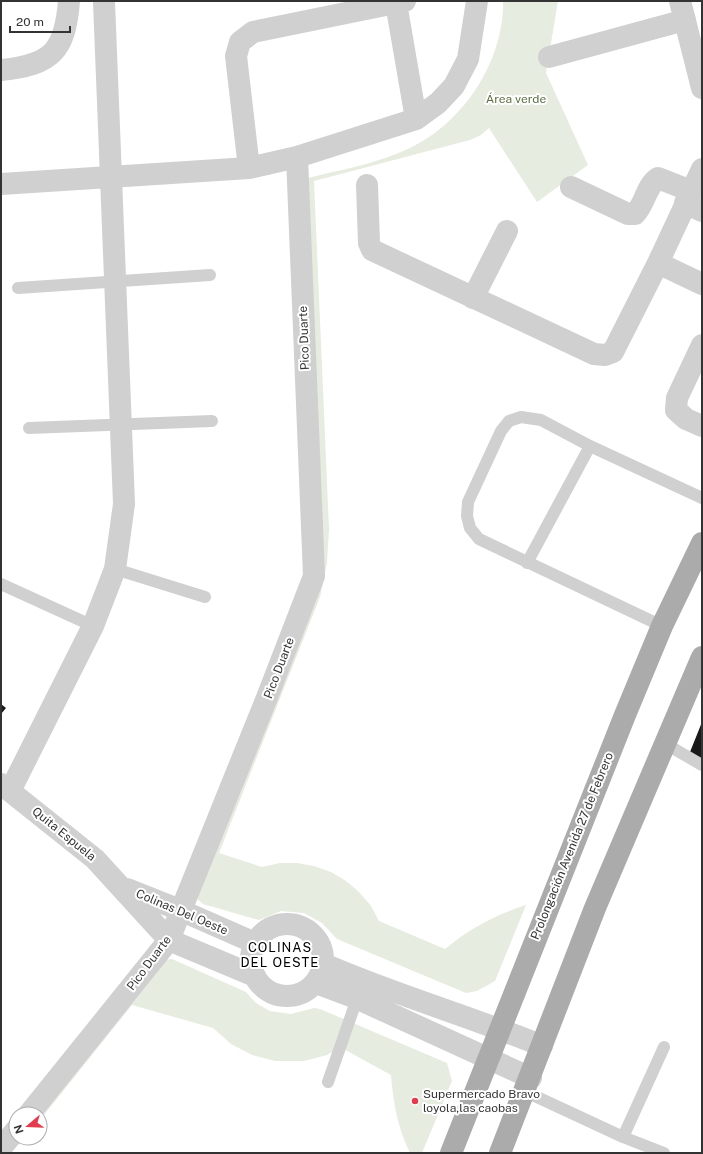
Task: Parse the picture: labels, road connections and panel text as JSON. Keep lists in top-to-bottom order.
{
  "streets": {
    "main road": ["Prolongación Avenida 27 de Febrero"],
    "street": ["Pico Duarte", "Quita Espuela", "Colinas Del Oeste"]
  },
  "crossings": [
    ["Pico Duarte", "Colinas Del Oeste"],
    ["Quita Espuela", "Colinas Del Oeste"]
  ],
  "districts": ["COLINAS DEL OESTE"],
  "parks": ["Área verde"],
  "places": ["Supermercado Bravo loyola,las caobas"],
  "scale_bar": "20 m",
  "north": "left"
}
